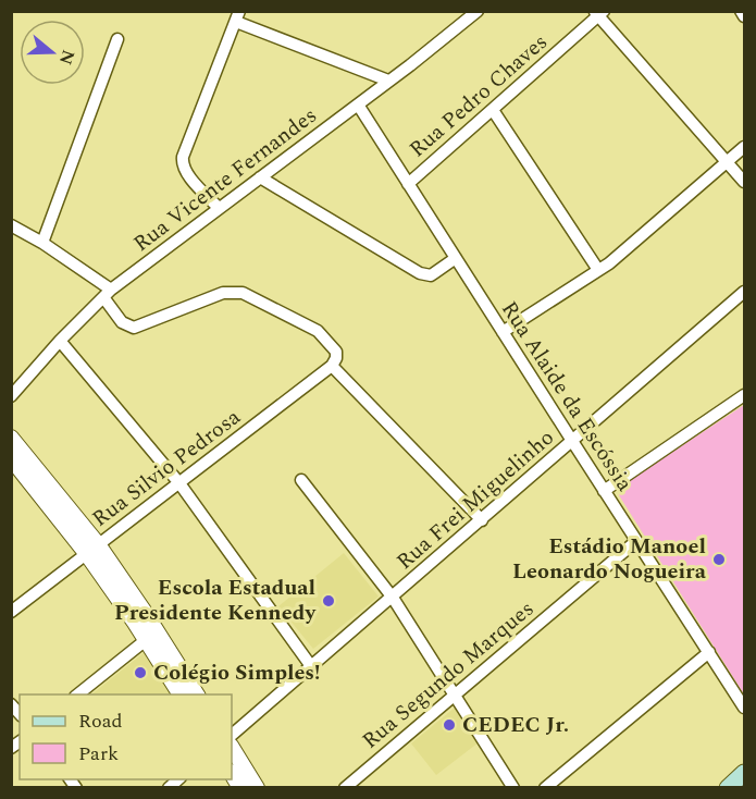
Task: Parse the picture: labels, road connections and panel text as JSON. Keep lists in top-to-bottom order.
{
  "streets": {
    "street": [
      "Rua Pedro Chaves",
      "Rua Vicente Fernandes",
      "Rua Alaide da Escóssia",
      "Rua Silvio Pedrosa",
      "Rua Frei Miguelinho",
      "Rua Segundo Marques"
    ]
  },
  "crossings": [
    ["Rua Pedro Chaves", "Rua Alaide da Escóssia"],
    ["Rua Vicente Fernandes", "Rua Alaide da Escóssia"],
    ["Rua Alaide da Escóssia", "Rua Frei Miguelinho"],
    ["Rua Alaide da Escóssia", "Rua Segundo Marques"]
  ],
  "places": [
    "Estádio Manoel Leonardo Nogueira",
    "Escola Estadual Presidente Kennedy",
    "Colégio Simples!",
    "CEDEC Jr."
  ],
  "legend": ["Road", "Park"],
  "north": "right"
}
